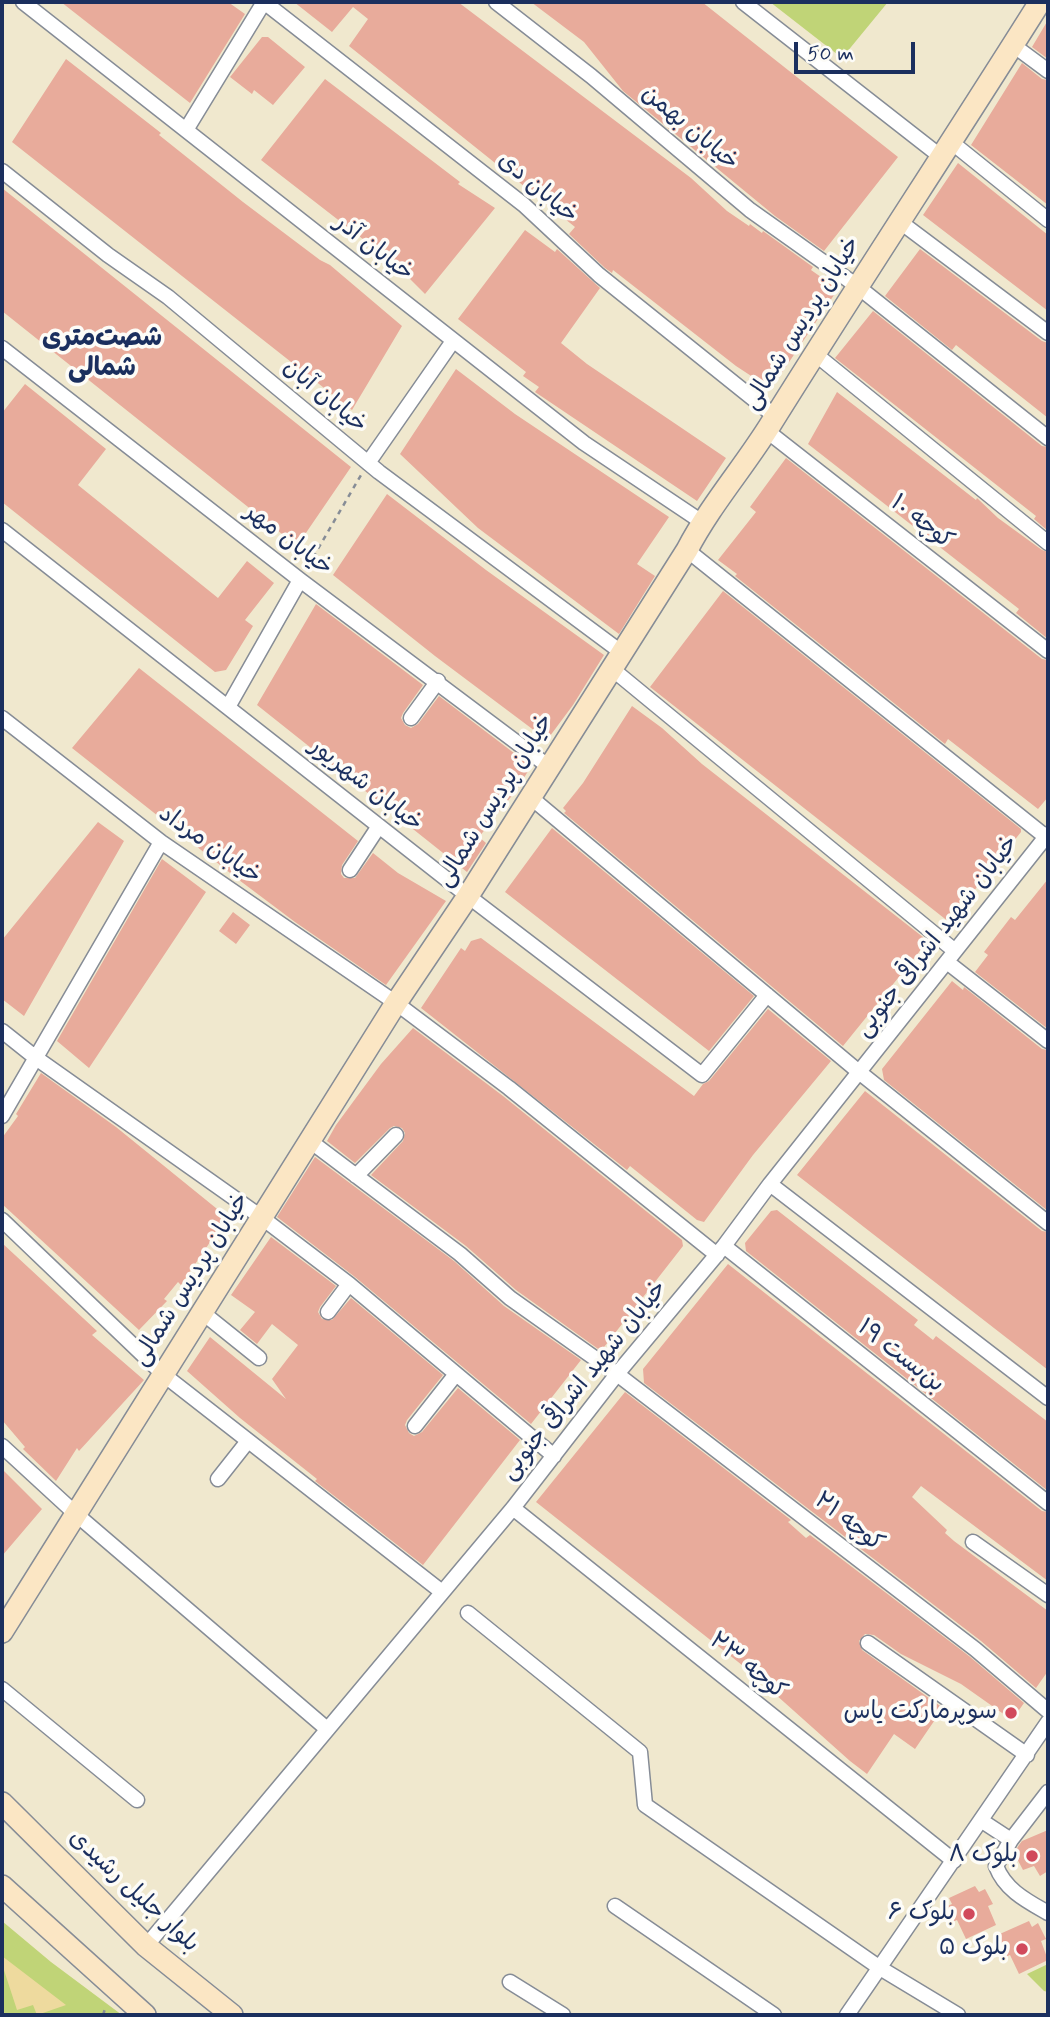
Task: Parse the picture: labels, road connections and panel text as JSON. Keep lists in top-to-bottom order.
{
  "streets": {
    "street": [
      "خیابان بهمن",
      "خیابان دی",
      "خیابان آذر",
      "خیابان پردیس شمالی",
      "خیابان آبان",
      "کوچه ۱۰",
      "خیابان مهر",
      "خیابان شهریور",
      "خیابان مرداد",
      "خیابان شهید اشراقی جنوبی",
      "بن‌بست ۱۹",
      "کوچه ۲۱",
      "کوچه ۲۳",
      "بلوار جلیل رشیدی"
    ]
  },
  "crossings": [
    ["خیابان بهمن", "خیابان پردیس شمالی"],
    ["خیابان دی", "خیابان پردیس شمالی"],
    ["خیابان دی", "کوچه ۱۰"],
    ["خیابان آذر", "خیابان پردیس شمالی"],
    ["خیابان پردیس شمالی", "خیابان آبان"],
    ["خیابان پردیس شمالی", "کوچه ۱۰"],
    ["خیابان پردیس شمالی", "خیابان مهر"],
    ["خیابان پردیس شمالی", "خیابان شهریور"],
    ["خیابان پردیس شمالی", "خیابان مرداد"],
    ["خیابان پردیس شمالی", "کوچه ۲۱"],
    ["خیابان آبان", "خیابان شهید اشراقی جنوبی"],
    ["خیابان مرداد", "بن‌بست ۱۹"],
    ["خیابان شهید اشراقی جنوبی", "بن‌بست ۱۹"],
    ["خیابان شهید اشراقی جنوبی", "کوچه ۲۱"],
    ["خیابان شهید اشراقی جنوبی", "کوچه ۲۳"],
    ["خیابان شهید اشراقی جنوبی", "بلوار جلیل رشیدی"]
  ],
  "districts": ["شصت‌متری شمالی"],
  "places": [
    "سوپرمارکت یاس",
    "بلوک ۸",
    "بلوک ۶",
    "بلوک ۵"
  ],
  "scale_bar": "50 m"
}
